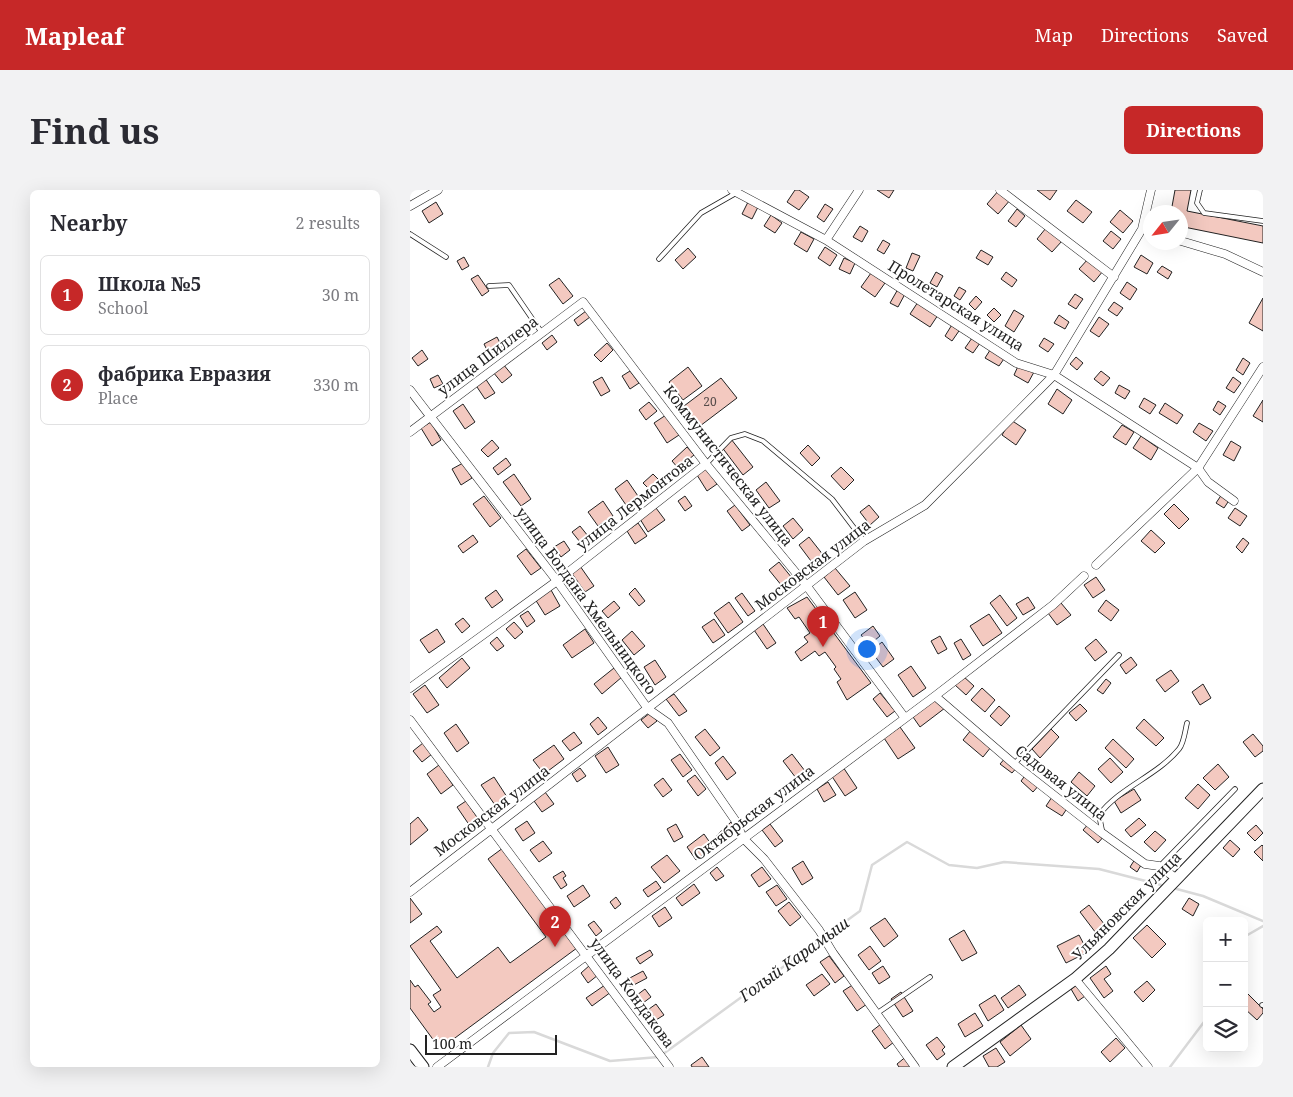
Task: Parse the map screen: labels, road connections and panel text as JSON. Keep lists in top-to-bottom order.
{
  "streets": {
    "street": [
      "Пролетарская улица",
      "улица Шиллера",
      "Коммунистическая улица",
      "улица Лермонтова",
      "Московская улица",
      "улица Богдана Хмельницкого",
      "Садовая улица",
      "Октябрьская улица",
      "Ульяновская улица",
      "улица Кондакова"
    ]
  },
  "crossings": [
    ["Пролетарская улица", "Московская улица"],
    ["улица Шиллера", "Коммунистическая улица"],
    ["улица Шиллера", "улица Богдана Хмельницкого"],
    ["Коммунистическая улица", "улица Лермонтова"],
    ["Коммунистическая улица", "Московская улица"],
    ["Коммунистическая улица", "Октябрьская улица"],
    ["улица Лермонтова", "улица Богдана Хмельницкого"],
    ["Московская улица", "улица Богдана Хмельницкого"],
    ["Московская улица", "улица Кондакова"],
    ["улица Богдана Хмельницкого", "Октябрьская улица"],
    ["Садовая улица", "Октябрьская улица"],
    ["Садовая улица", "Ульяновская улица"],
    ["Октябрьская улица", "улица Кондакова"]
  ],
  "water": ["Голый Карамыш"],
  "house_numbers": ["20"],
  "scale_bar": "100 m",
  "north": "bottom left",
  "page": {
    "header": "Mapleaf",
    "nav": ["Map", "Directions", "Saved"],
    "buttons": "Directions",
    "title": "Find us",
    "heading": ["Nearby", "2 results"],
    "list": [
      {
        "mark": "1",
        "name": "Школа №5",
        "note": "School",
        "value": "30 m"
      },
      {
        "mark": "2",
        "name": "фабрика Евразия",
        "note": "Place",
        "value": "330 m"
      }
    ],
    "pins": ["1", "2"],
    "map_buttons": ["+", "−"],
    "scale": "100 m"
  }
}
